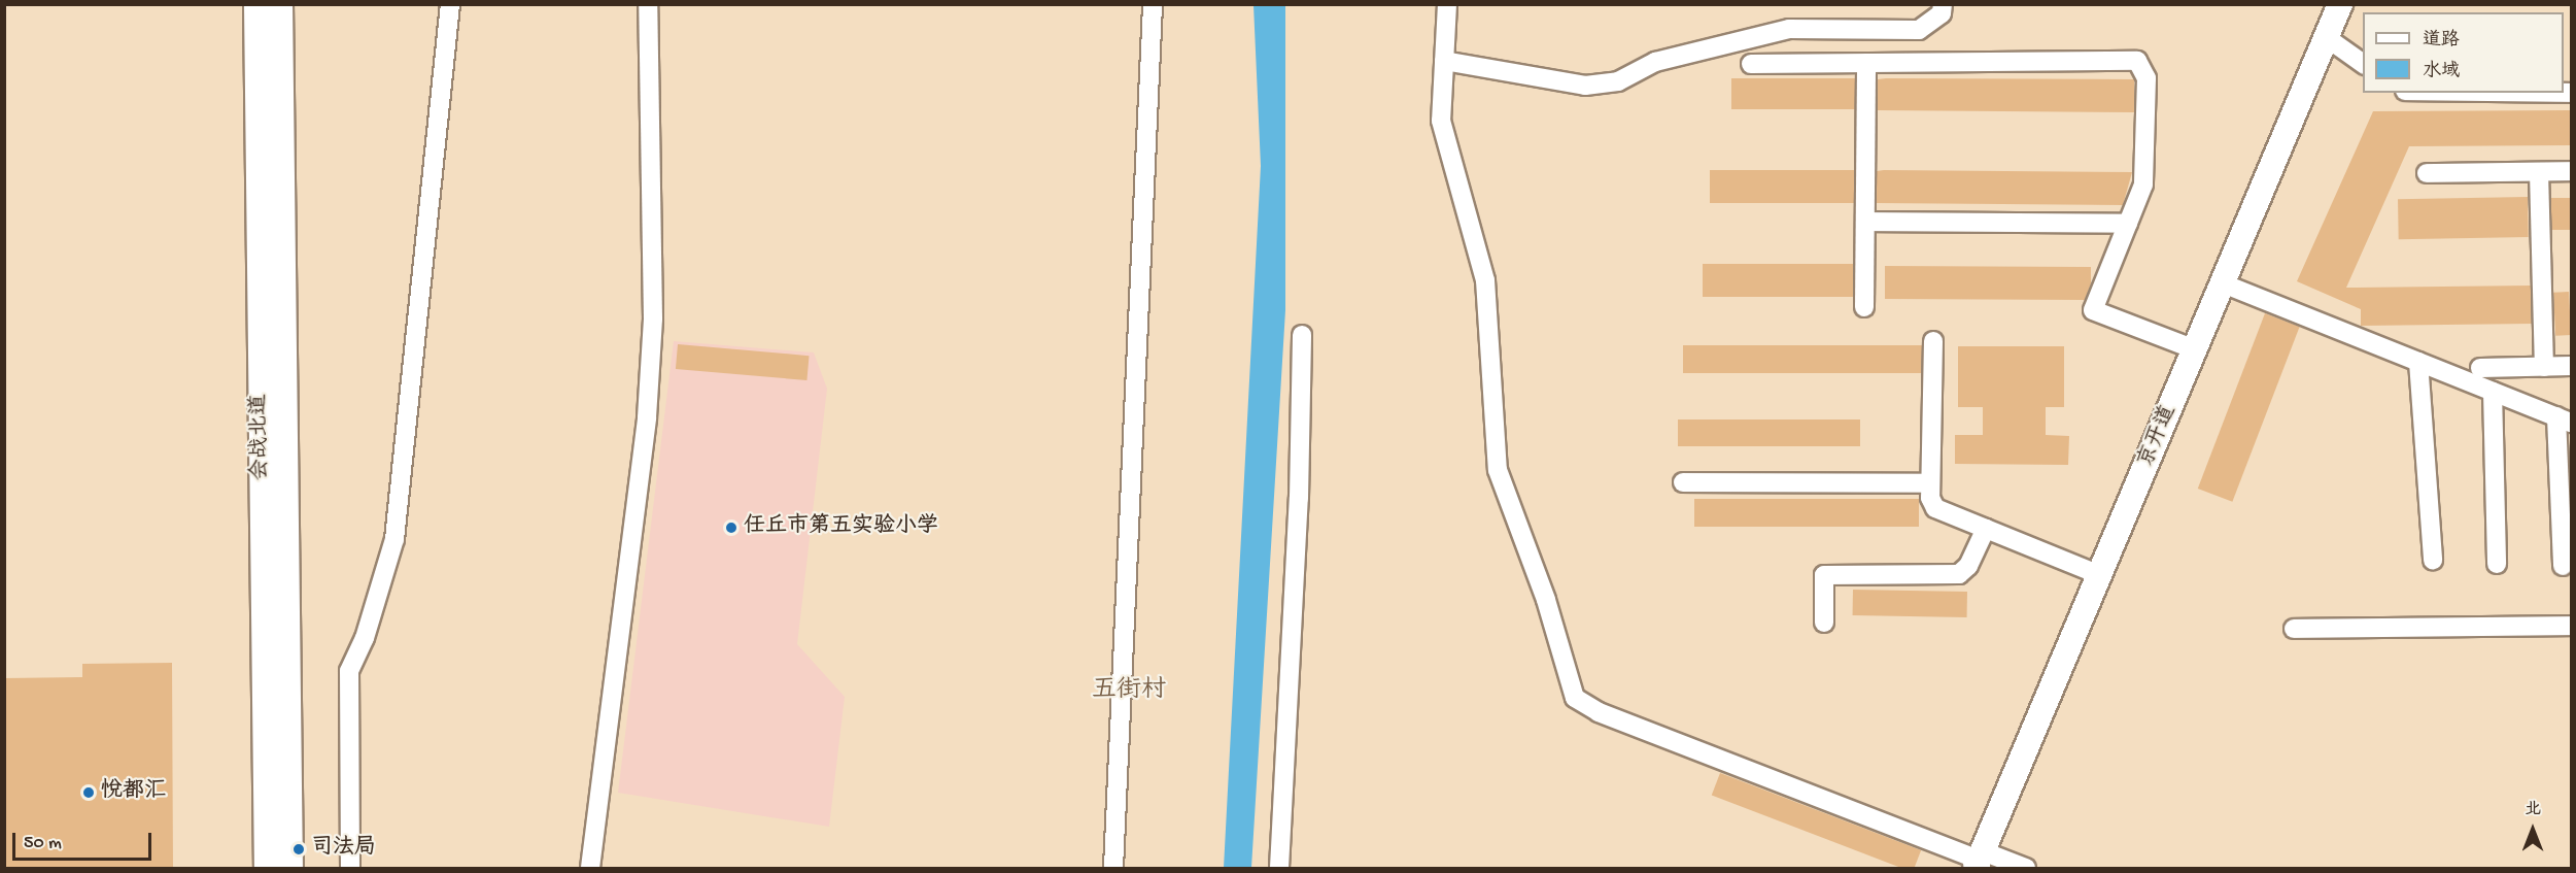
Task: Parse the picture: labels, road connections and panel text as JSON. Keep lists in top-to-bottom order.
{
  "streets": {
    "main road": ["会战北道", "京开道"]
  },
  "districts": ["五街村"],
  "places": ["任丘市第五实验小学", "悦都汇", "司法局"],
  "legend": ["道路", "水域"],
  "scale_bar": "50 m",
  "north": "top"
}
